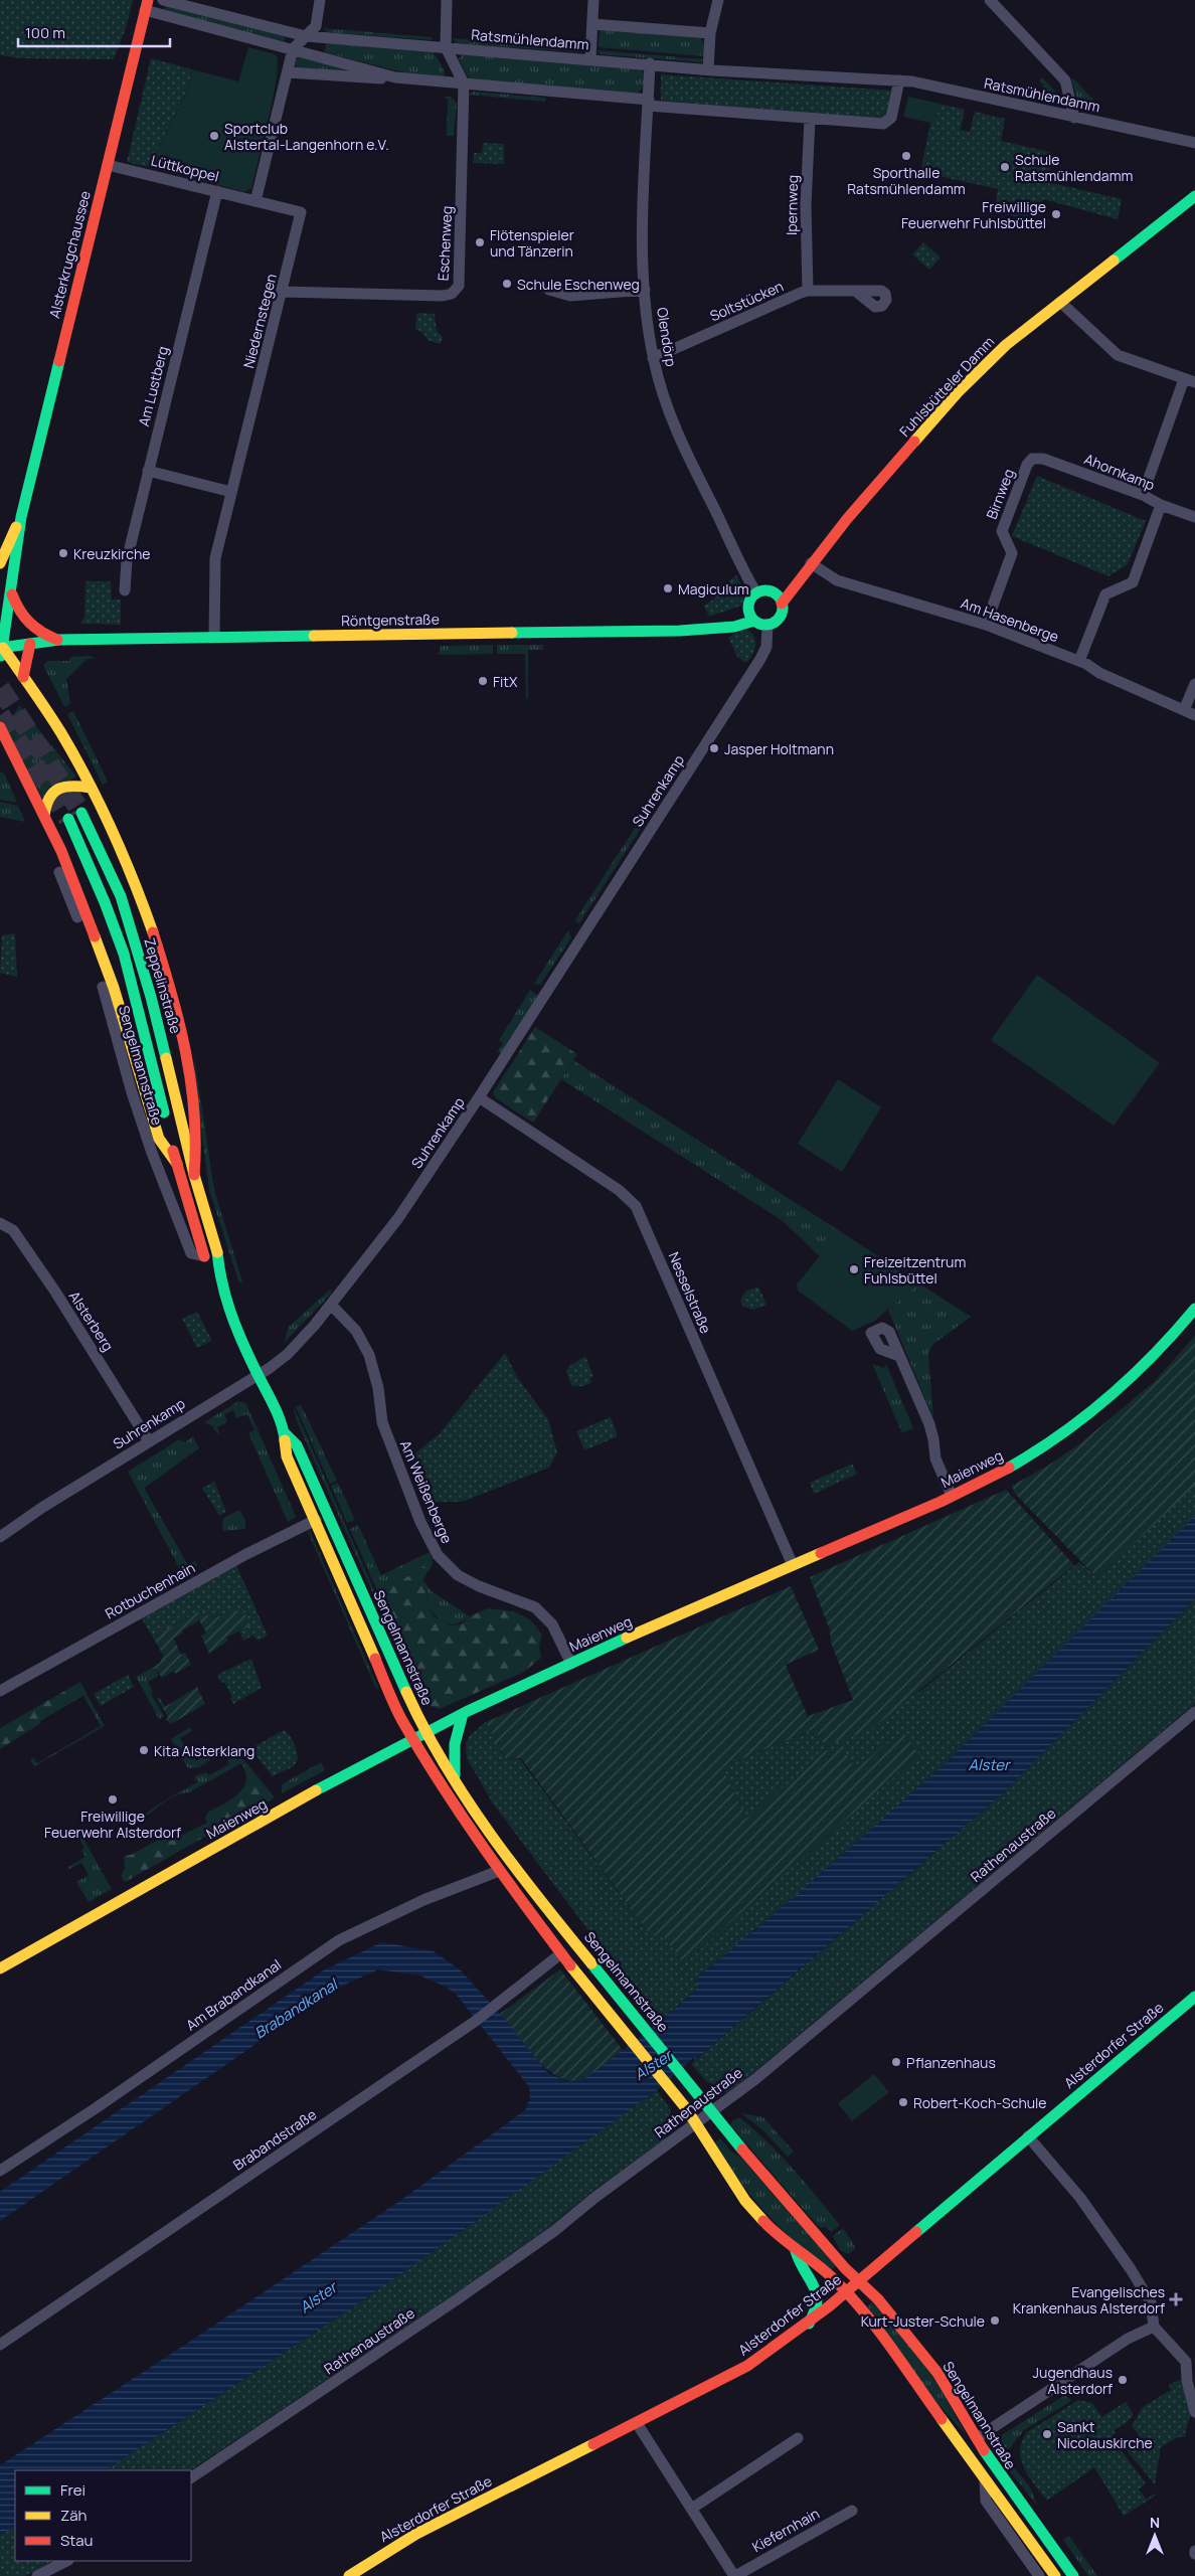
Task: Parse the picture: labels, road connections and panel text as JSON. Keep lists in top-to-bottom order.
{
  "streets": {
    "main road": [
      "Alsterkrugchaussee",
      "Fuhlsbütteler Damm",
      "Röntgenstraße",
      "Zeppelinstraße",
      "Sengelmannstraße",
      "Maienweg",
      "Alsterdorfer Straße"
    ],
    "street": [
      "Ratsmühlendamm",
      "Lüttkoppel",
      "Ipernweg",
      "Eschenweg",
      "Soltstücken",
      "Niedernstegen",
      "Olendörp",
      "Am Lustberg",
      "Ahornkamp",
      "Birnweg",
      "Am Hasenberge",
      "Suhrenkamp",
      "Nesselstraße",
      "Alsterberg",
      "Am Weißenberge",
      "Rotbuchenhain",
      "Rathenaustraße",
      "Am Brabandkanal",
      "Brabandstraße",
      "Kiefernhain"
    ]
  },
  "crossings": [
    ["Ratsmühlendamm", "Olendörp"],
    ["Lüttkoppel", "Alsterkrugchaussee"],
    ["Lüttkoppel", "Niedernstegen"],
    ["Lüttkoppel", "Am Lustberg"],
    ["Ipernweg", "Soltstücken"],
    ["Eschenweg", "Niedernstegen"],
    ["Alsterkrugchaussee", "Röntgenstraße"],
    ["Soltstücken", "Olendörp"],
    ["Niedernstegen", "Röntgenstraße"],
    ["Olendörp", "Fuhlsbütteler Damm"],
    ["Olendörp", "Röntgenstraße"],
    ["Olendörp", "Suhrenkamp"],
    ["Fuhlsbütteler Damm", "Röntgenstraße"],
    ["Fuhlsbütteler Damm", "Am Hasenberge"],
    ["Fuhlsbütteler Damm", "Suhrenkamp"],
    ["Ahornkamp", "Birnweg"],
    ["Birnweg", "Am Hasenberge"],
    ["Röntgenstraße", "Suhrenkamp"],
    ["Suhrenkamp", "Sengelmannstraße"],
    ["Suhrenkamp", "Nesselstraße"],
    ["Suhrenkamp", "Alsterberg"],
    ["Suhrenkamp", "Am Weißenberge"],
    ["Zeppelinstraße", "Sengelmannstraße"],
    ["Sengelmannstraße", "Maienweg"],
    ["Sengelmannstraße", "Rotbuchenhain"],
    ["Sengelmannstraße", "Rathenaustraße"],
    ["Sengelmannstraße", "Am Brabandkanal"],
    ["Sengelmannstraße", "Alsterdorfer Straße"],
    ["Sengelmannstraße", "Brabandstraße"],
    ["Nesselstraße", "Maienweg"],
    ["Maienweg", "Am Weißenberge"],
    ["Alsterdorfer Straße", "Kiefernhain"]
  ],
  "water": ["Alster", "Brabandkanal"],
  "places": {
    "other": [
      "Sportclub Alstertal-Langenhorn e.V.",
      "Sporthalle Ratsmühlendamm",
      "Schule Ratsmühlendamm",
      "Freiwillige Feuerwehr Fuhlsbüttel",
      "Flötenspieler und Tänzerin",
      "Schule Eschenweg",
      "Kreuzkirche",
      "Magiculum",
      "FitX",
      "Jasper Holtmann",
      "Freizeitzentrum Fuhlsbüttel",
      "Kita Alsterklang",
      "Freiwillige Feuerwehr Alsterdorf",
      "Pflanzenhaus",
      "Robert-Koch-Schule",
      "Kurt-Juster-Schule",
      "Jugendhaus Alsterdorf",
      "Sankt Nicolauskirche"
    ],
    "health": ["Evangelisches Krankenhaus Alsterdorf"]
  },
  "legend": ["Frei", "Zäh", "Stau"],
  "scale_bar": "100 m",
  "north": "top"
}
